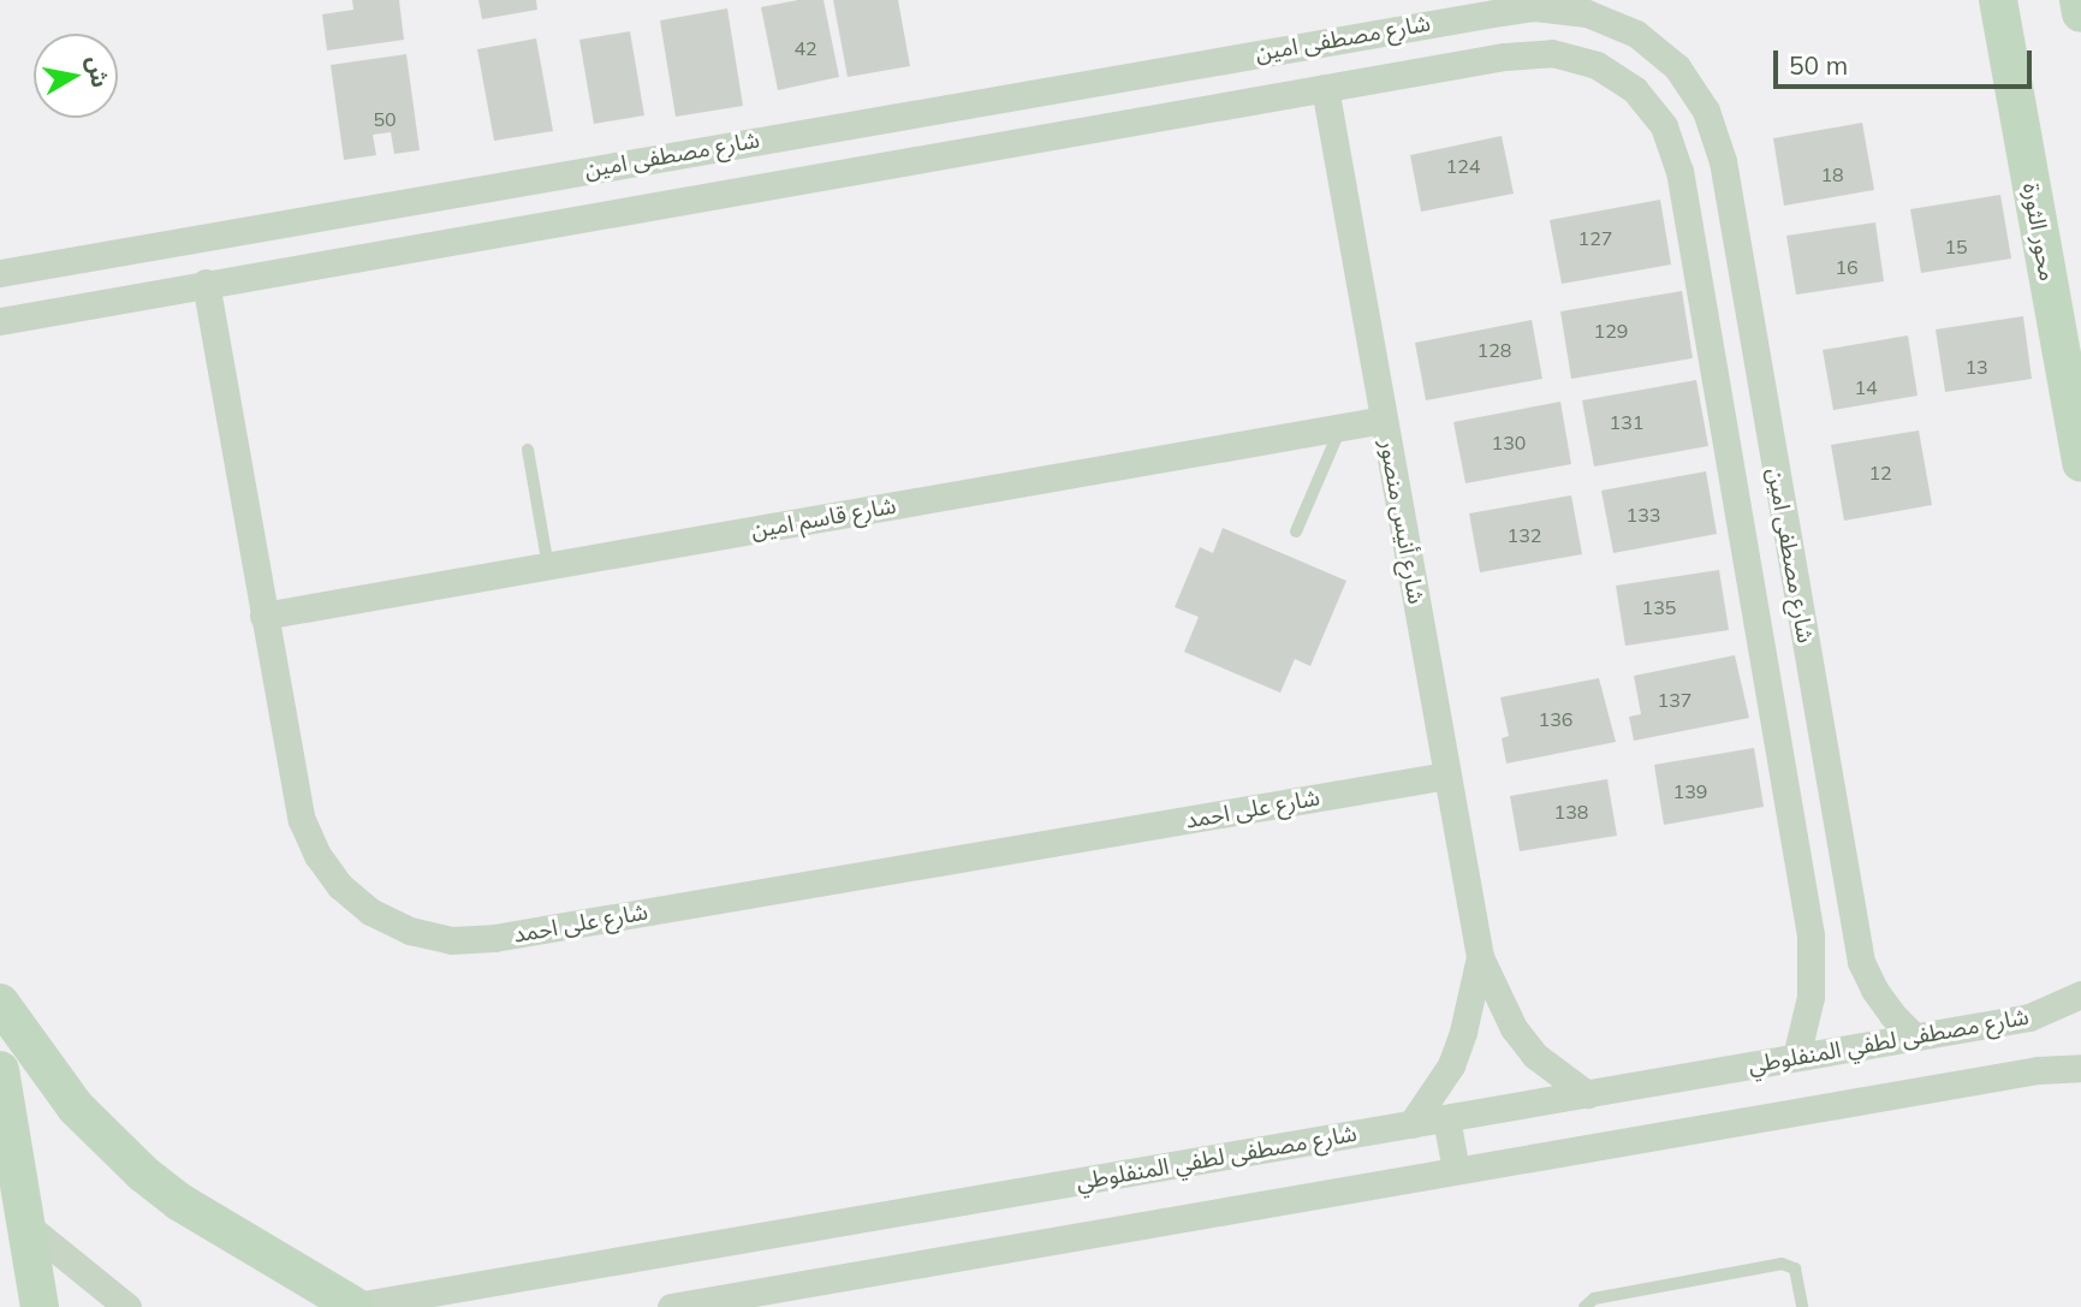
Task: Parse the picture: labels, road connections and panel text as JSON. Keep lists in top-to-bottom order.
{
  "streets": {
    "street": [
      "شارع مصطفى امين",
      "محور الثورة",
      "شارع قاسم امين",
      "شارع أنيس منصور",
      "شارع على احمد",
      "شارع مصطفى لطفي المنفلوطي"
    ]
  },
  "crossings": [
    ["شارع مصطفى امين", "شارع أنيس منصور"],
    ["شارع مصطفى امين", "شارع على احمد"],
    ["شارع مصطفى امين", "شارع مصطفى لطفي المنفلوطي"],
    ["شارع قاسم امين", "شارع أنيس منصور"],
    ["شارع قاسم امين", "شارع على احمد"],
    ["شارع أنيس منصور", "شارع على احمد"],
    ["شارع أنيس منصور", "شارع مصطفى لطفي المنفلوطي"]
  ],
  "house_numbers": [
    "42",
    "50",
    "124",
    "18",
    "127",
    "15",
    "16",
    "129",
    "128",
    "13",
    "14",
    "131",
    "130",
    "12",
    "133",
    "132",
    "135",
    "137",
    "136",
    "139",
    "138"
  ],
  "scale_bar": "50 m",
  "north": "right"
}
